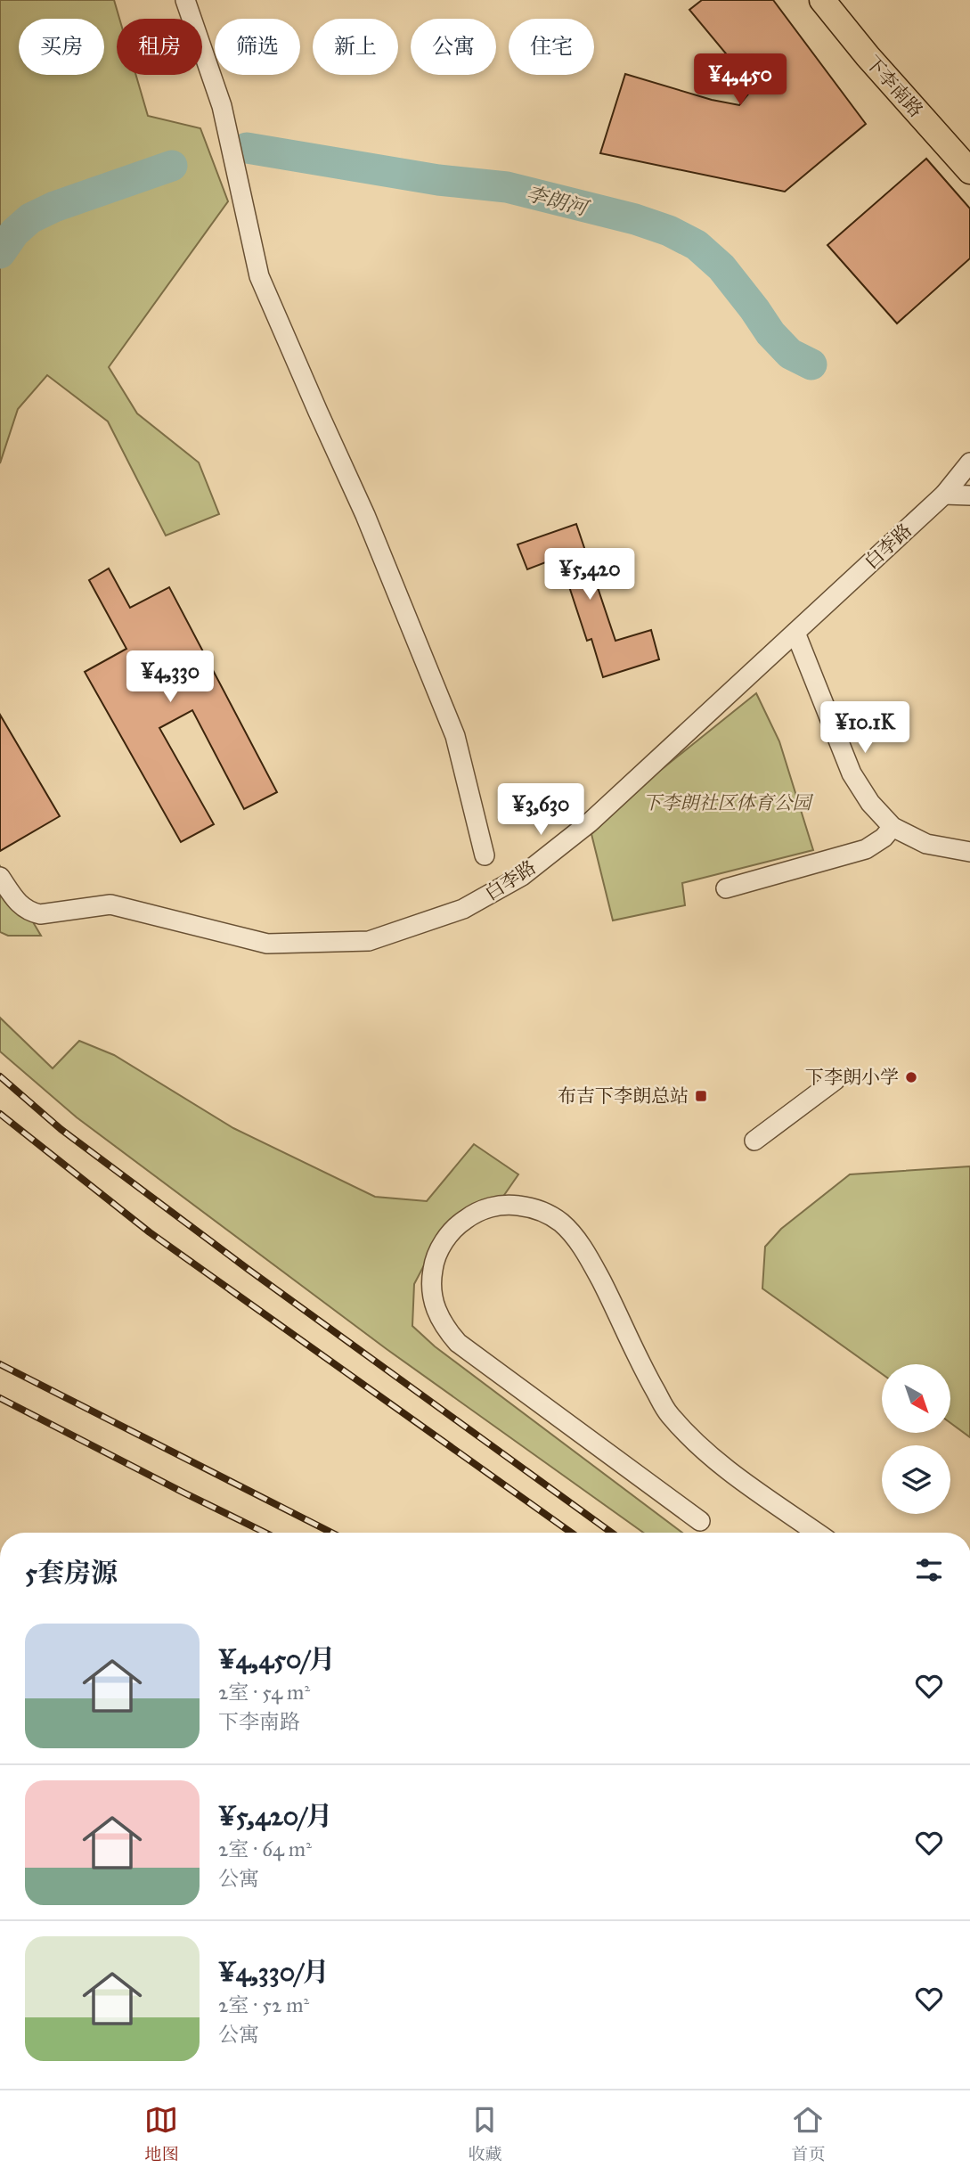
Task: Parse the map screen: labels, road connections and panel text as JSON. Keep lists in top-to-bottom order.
{
  "streets": {
    "main road": ["下李南路"],
    "street": ["白李路"]
  },
  "water": ["李朗河"],
  "parks": ["下李朗社区体育公园"],
  "places": {
    "other": ["下李朗小学"],
    "transit": ["布吉下李朗总站"]
  },
  "north": "bottom right",
  "page": {
    "chip": [
      "买房",
      "租房",
      "筛选",
      "新上",
      "公寓",
      "住宅"
    ],
    "price": [
      "¥4,450",
      "¥5,420",
      "¥4,330",
      "¥10.1K",
      "¥3,630"
    ],
    "heading": "5套房源",
    "list": [
      {
        "name": "¥4,450/月",
        "note": "2室 · 54 m² · 下李南路"
      },
      {
        "name": "¥5,420/月",
        "note": "2室 · 64 m² · 公寓"
      },
      {
        "name": "¥4,330/月",
        "note": "2室 · 52 m² · 公寓"
      }
    ],
    "tabs": ["地图", "收藏", "首页"]
  }
}
